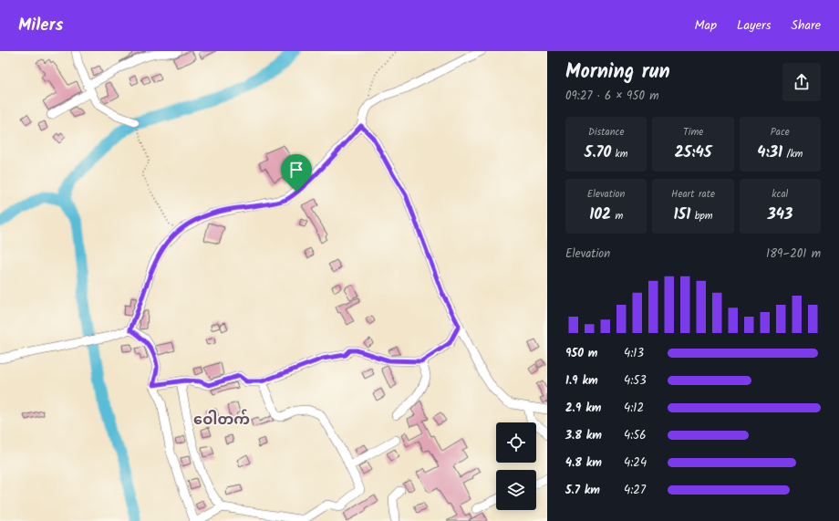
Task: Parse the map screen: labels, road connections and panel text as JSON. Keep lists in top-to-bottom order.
{
  "districts": ["ဝေါတက်"],
  "page": {
    "header": "Milers",
    "nav": ["Map", "Layers", "Share"],
    "heading": ["Morning run", "09:27 · 6 × 950 m"],
    "stats": [
      ["Distance", "5.70 km"],
      ["Time", "25:45"],
      ["Pace", "4:31 /km"],
      ["Elevation", "102 m"],
      ["Heart rate", "151 bpm"],
      ["kcal", "343"]
    ],
    "chart": ["Elevation", "189–201 m"],
    "list": [
      {
        "name": "950 m",
        "note": "4:13"
      },
      {
        "name": "1.9 km",
        "note": "4:53"
      },
      {
        "name": "2.9 km",
        "note": "4:12"
      },
      {
        "name": "3.8 km",
        "note": "4:56"
      },
      {
        "name": "4.8 km",
        "note": "4:24"
      },
      {
        "name": "5.7 km",
        "note": "4:27"
      }
    ]
  }
}
